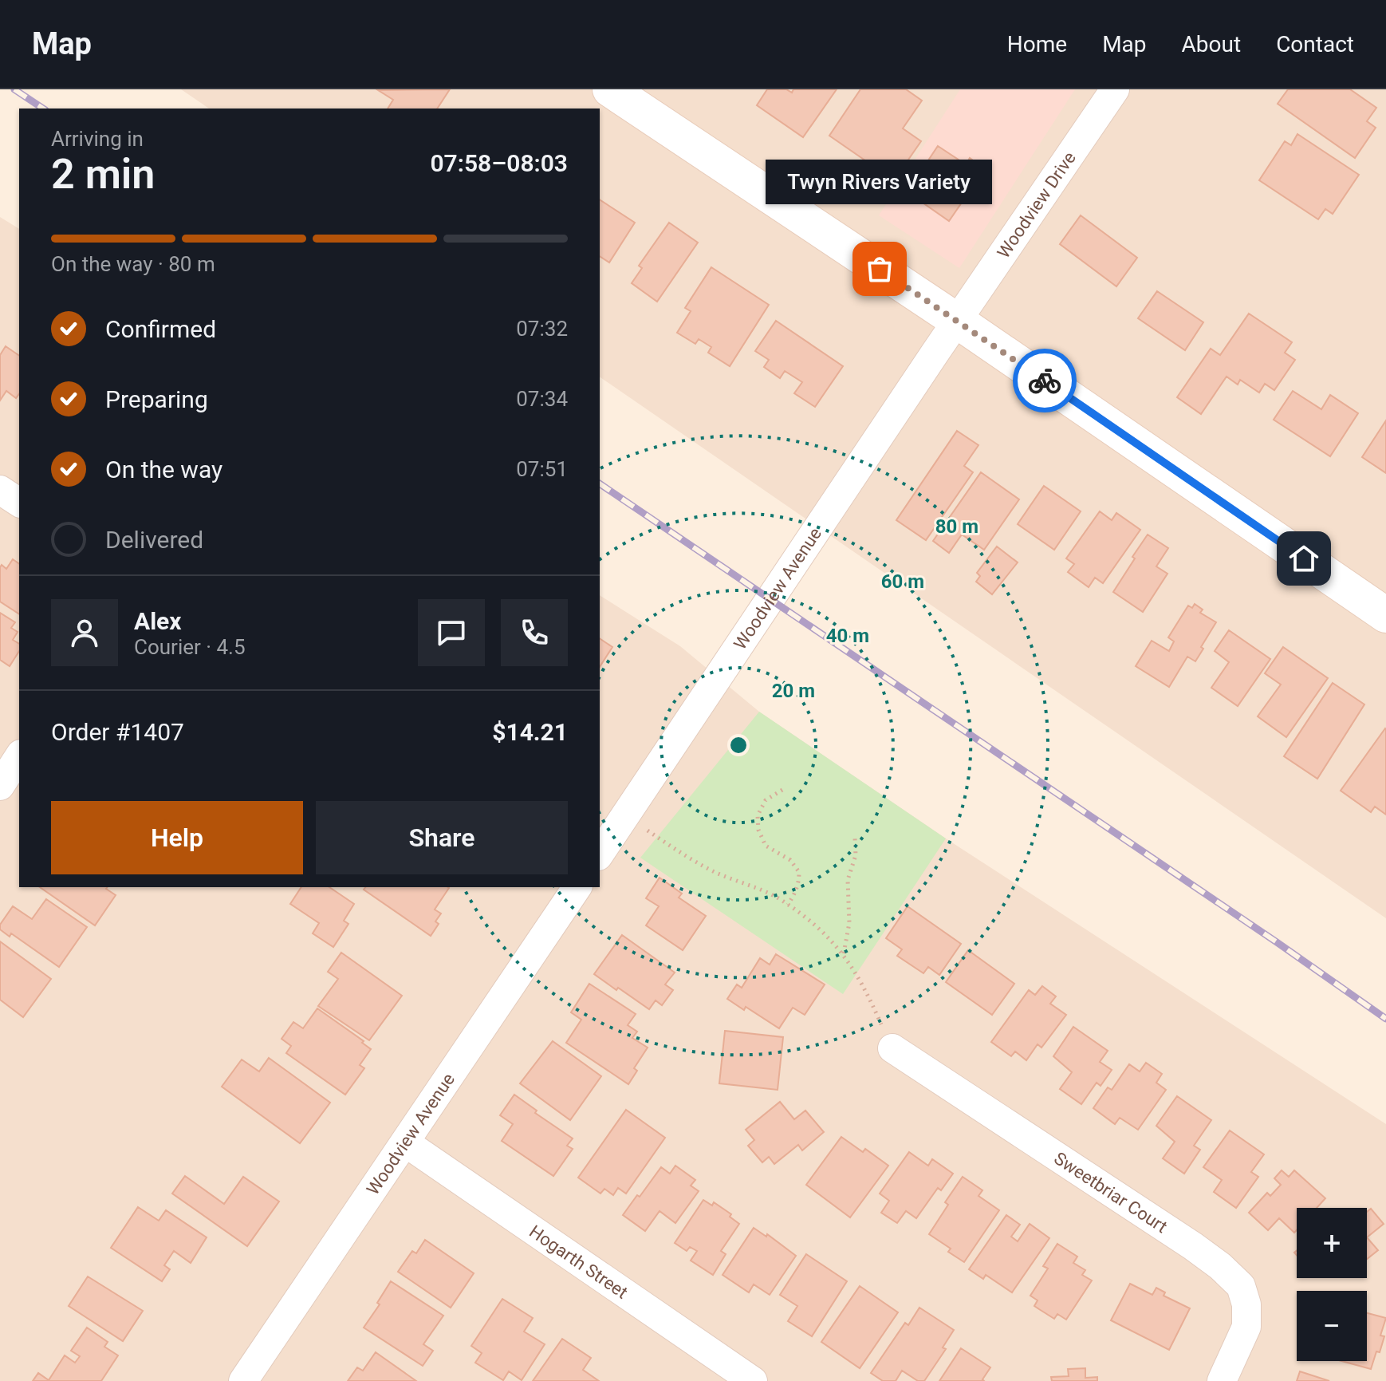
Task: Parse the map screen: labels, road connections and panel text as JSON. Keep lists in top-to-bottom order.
{
  "streets": {
    "street": [
      "Woodview Drive",
      "Woodview Avenue",
      "Sweetbriar Court",
      "Hogarth Street"
    ]
  },
  "crossings": [
    ["Woodview Drive", "Woodview Avenue"],
    ["Woodview Avenue", "Hogarth Street"]
  ],
  "places": ["Twyn Rivers Variety"],
  "page": {
    "header": "Map",
    "nav": [
      "Home",
      "Map",
      "About",
      "Contact"
    ],
    "heading": ["2 min", "Arriving in", "07:58–08:03"],
    "panel": [
      "Alex",
      "Courier · 4.5",
      "Order #1407",
      "$14.21"
    ],
    "bubble": "Twyn Rivers Variety",
    "bar": "On the way · 80 m",
    "list": [
      ["Confirmed", "07:32"],
      ["Preparing", "07:34"],
      ["On the way", "07:51"],
      "Delivered"
    ],
    "buttons": ["Help", "Share"],
    "map_buttons": ["+", "−"]
  },
  "rings": [
    "80 m",
    "60 m",
    "40 m",
    "20 m"
  ]
}
